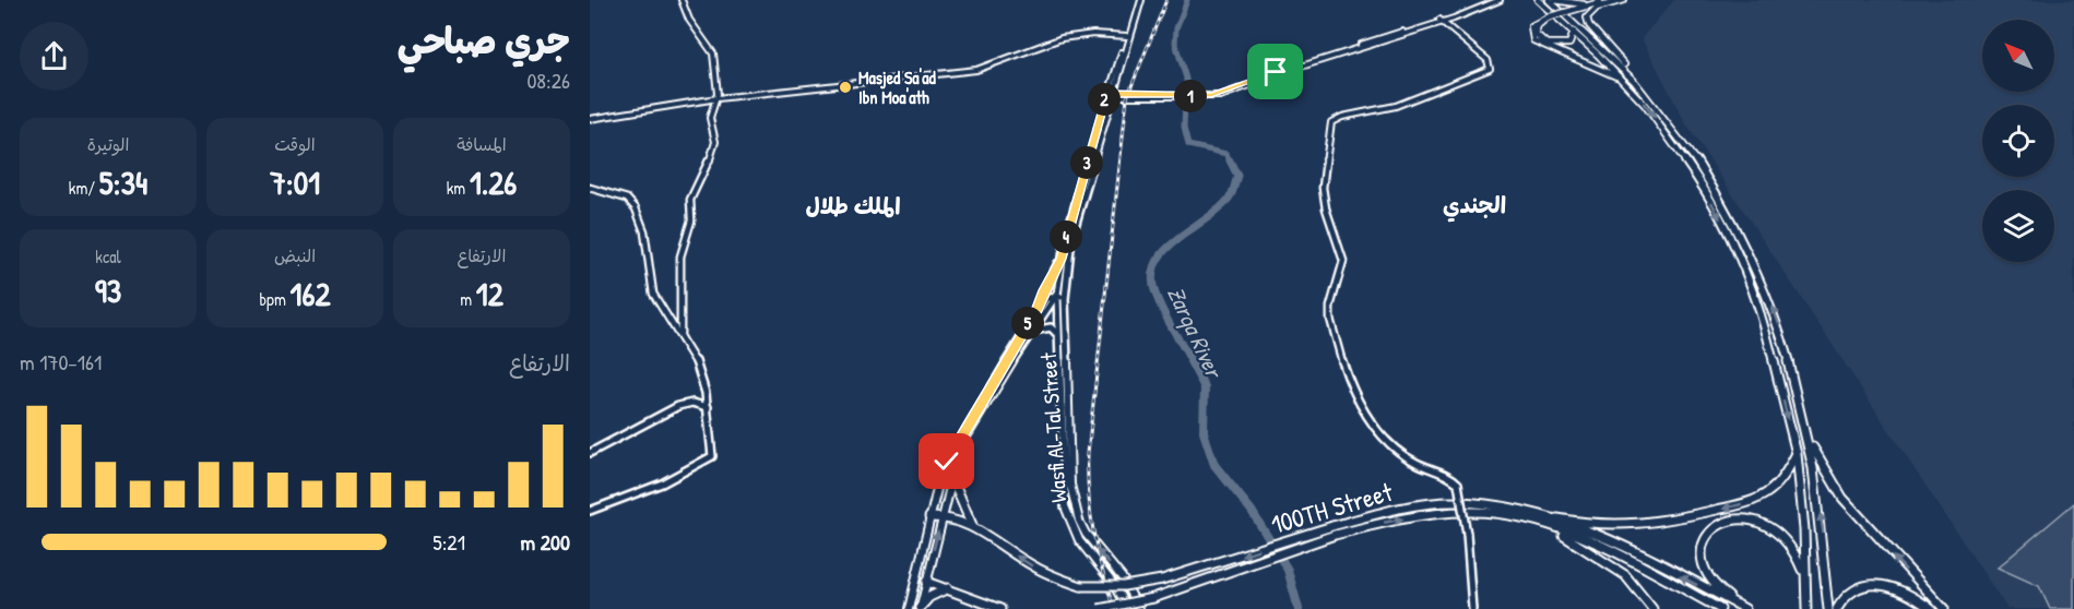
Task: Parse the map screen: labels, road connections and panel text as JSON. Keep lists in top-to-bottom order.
{
  "streets": {
    "highway": ["100TH Street"],
    "main road": ["Wasfi Al-Tal Street"]
  },
  "districts": ["الجندي", "الملك طلال"],
  "water": ["Zarqa River"],
  "places": ["Masjed Sa'ad Ibn Moa'ath"],
  "north": "top left",
  "page": {
    "heading": ["جري صباحي", "08:26"],
    "pins": [
      "1",
      "2",
      "3",
      "4",
      "5"
    ],
    "stats": [
      ["المسافة", "1.26 km"],
      ["الوقت", "7:01"],
      ["الوتيرة", "5:34 /km"],
      ["الارتفاع", "12 m"],
      ["النبض", "162 bpm"],
      ["kcal", "93"]
    ],
    "chart": ["الارتفاع", "161–170 m"],
    "list": [
      {
        "name": "200 m",
        "note": "5:21"
      }
    ]
  }
}
